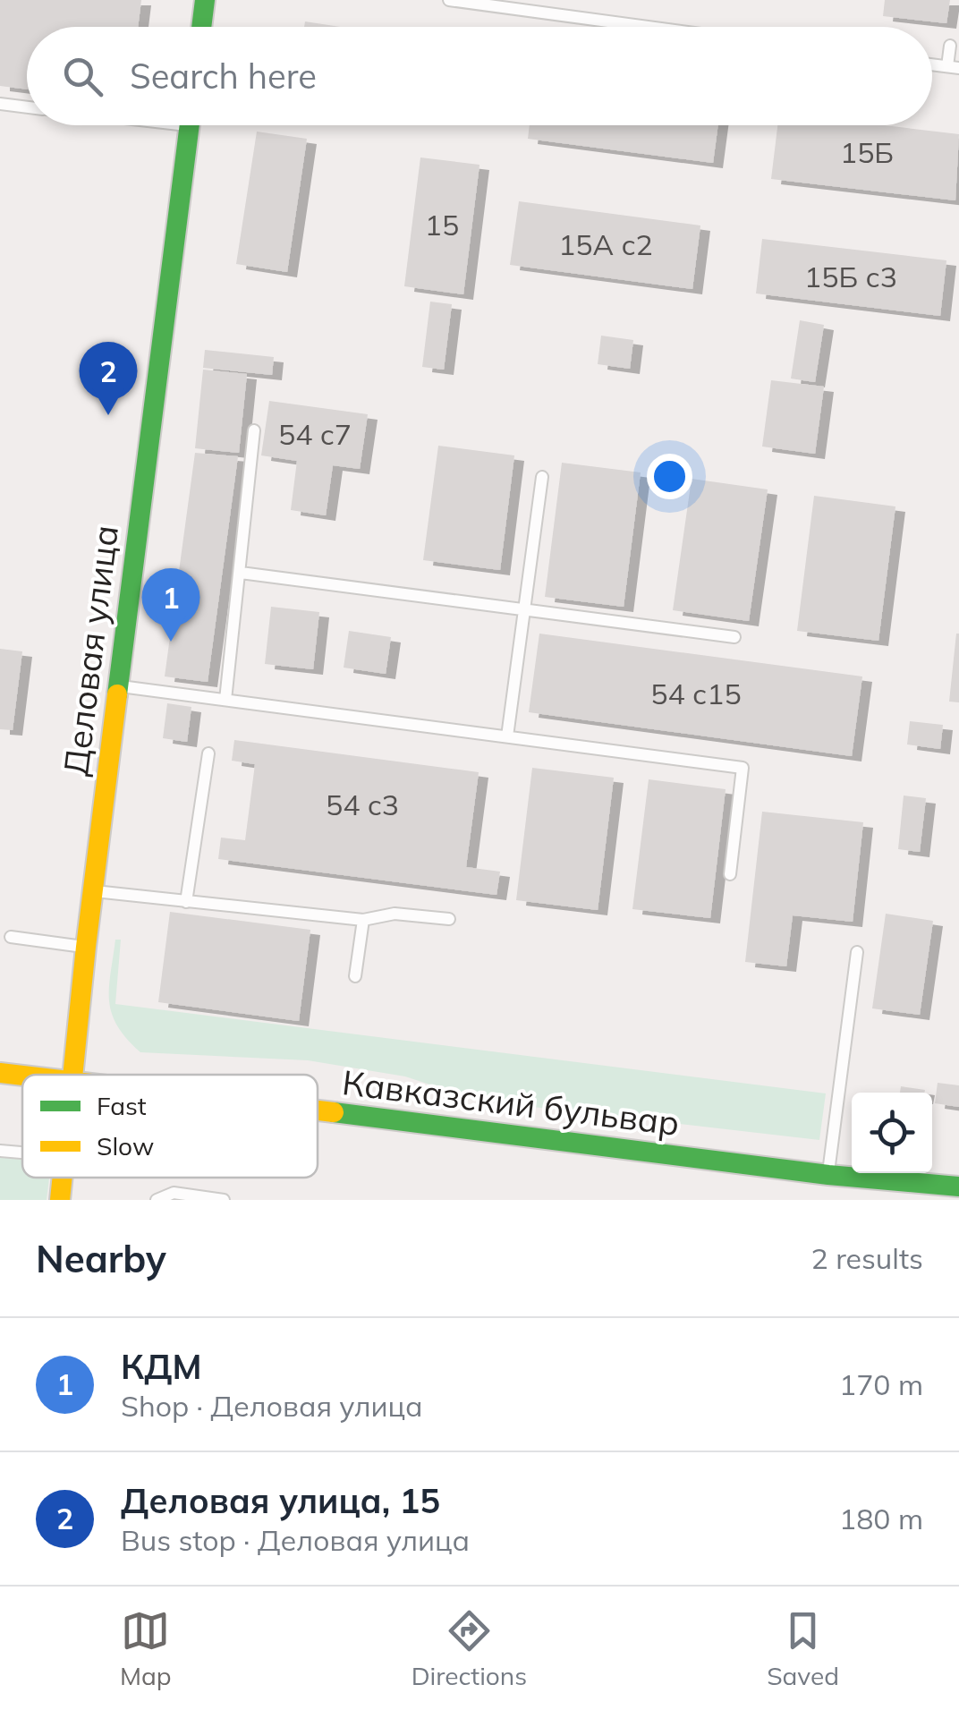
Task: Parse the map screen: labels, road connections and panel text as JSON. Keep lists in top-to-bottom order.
{
  "streets": {
    "street": ["Деловая улица", "Кавказский бульвар"]
  },
  "house_numbers": [
    "15Б",
    "15",
    "15А с2",
    "15Б с3",
    "54 с7",
    "54 с15",
    "54 с3"
  ],
  "legend": ["Fast", "Slow"],
  "page": {
    "search": "Search here",
    "pins": ["2", "1"],
    "heading": ["Nearby", "2 results"],
    "list": [
      {
        "mark": "1",
        "name": "КДМ",
        "note": "Shop · Деловая улица",
        "value": "170 m"
      },
      {
        "mark": "2",
        "name": "Деловая улица, 15",
        "note": "Bus stop · Деловая улица",
        "value": "180 m"
      }
    ],
    "nav": ["Map", "Directions", "Saved"]
  }
}
